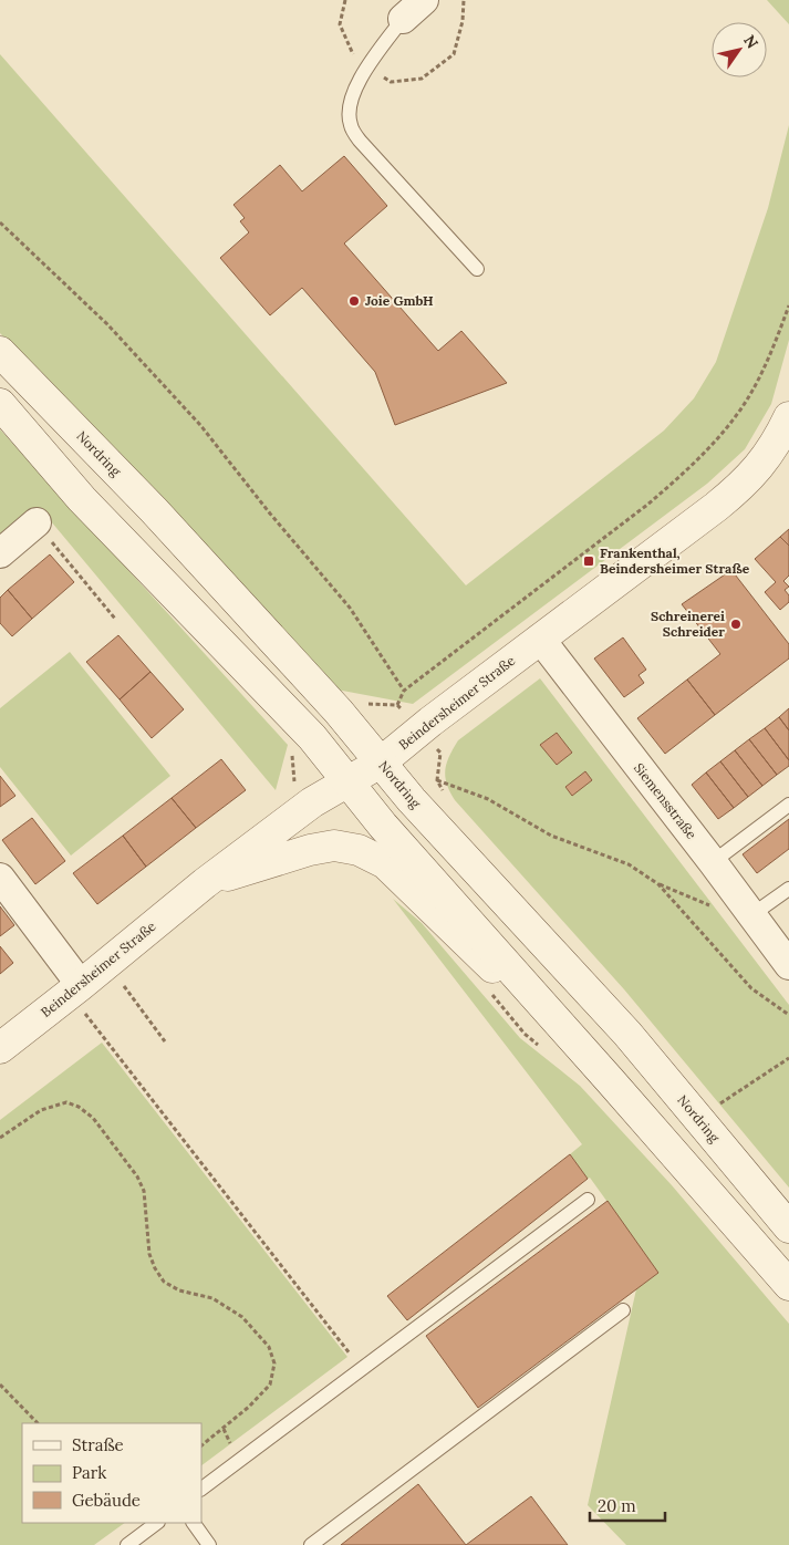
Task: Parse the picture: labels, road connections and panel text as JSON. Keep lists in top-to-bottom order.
{
  "streets": {
    "main road": ["Nordring", "Beindersheimer Straße"],
    "street": ["Siemensstraße"]
  },
  "crossings": [
    ["Nordring", "Beindersheimer Straße"],
    ["Beindersheimer Straße", "Siemensstraße"]
  ],
  "places": {
    "other": ["Joie GmbH", "Schreinerei Schreider"],
    "transit": ["Frankenthal, Beindersheimer Straße"]
  },
  "legend": ["Straße", "Park", "Gebäude"],
  "scale_bar": "20 m",
  "north": "top right"
}
